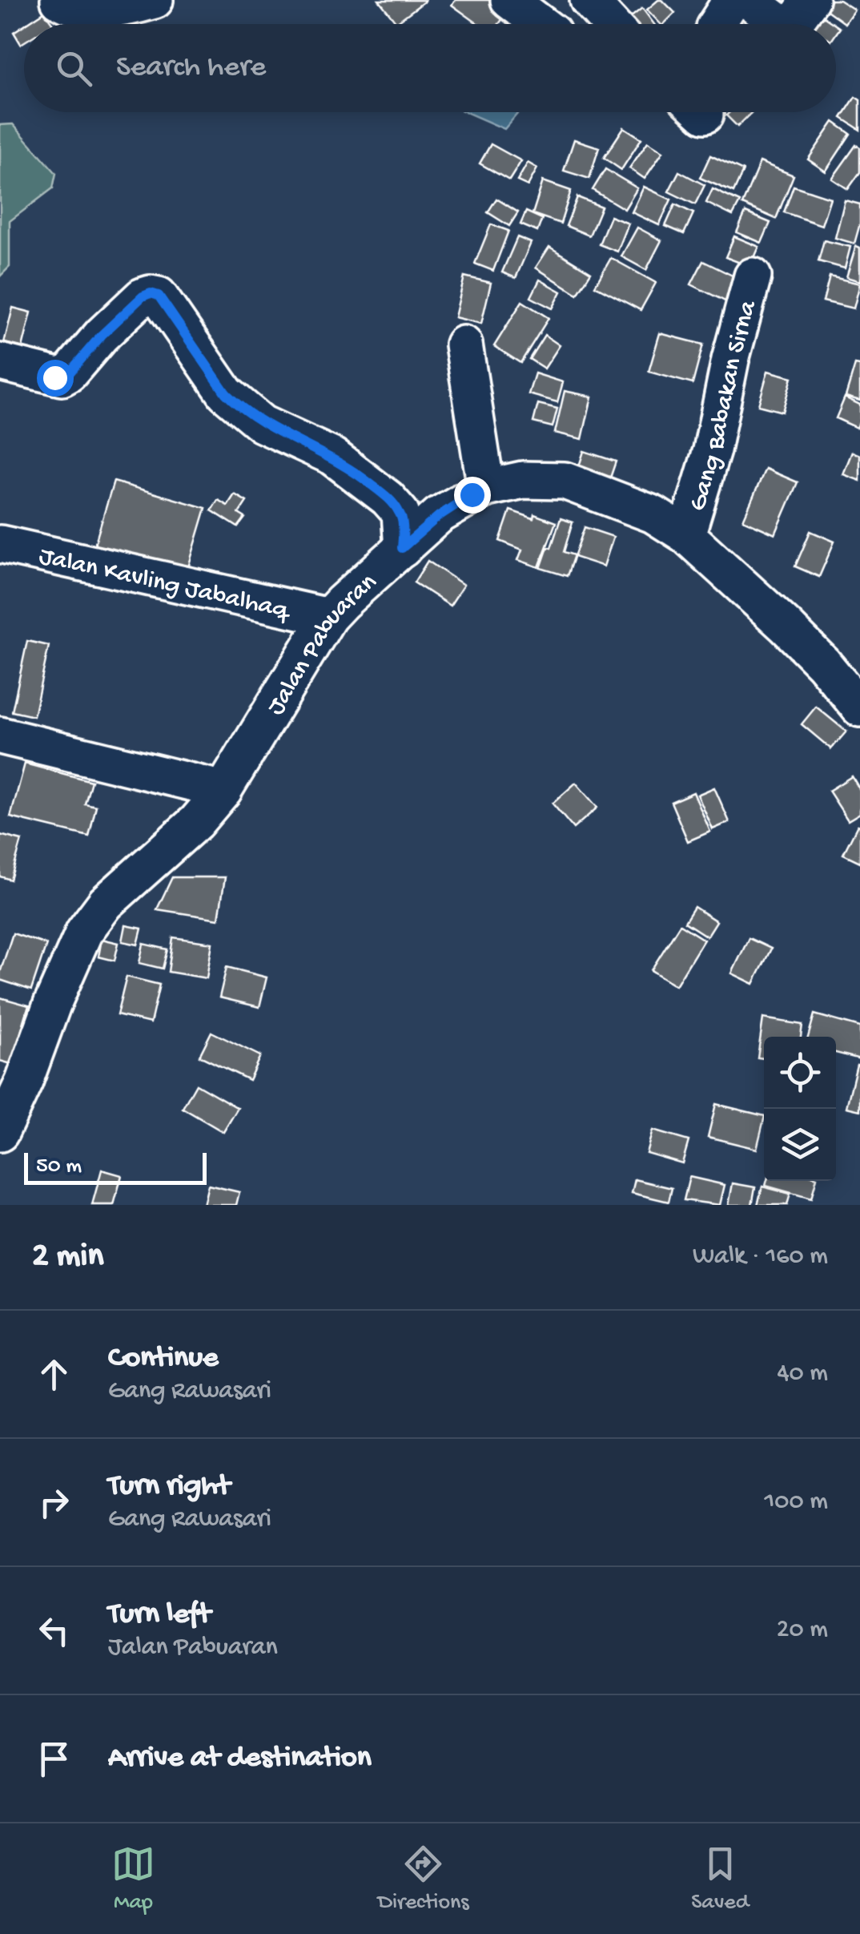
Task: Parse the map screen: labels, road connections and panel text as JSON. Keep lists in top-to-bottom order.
{
  "streets": {
    "street": ["Gang Babakan Sirna", "Jalan Kavling Jabalhaq", "Jalan Pabuaran"]
  },
  "crossings": [
    ["Gang Babakan Sirna", "Jalan Pabuaran"],
    ["Jalan Kavling Jabalhaq", "Jalan Pabuaran"]
  ],
  "scale_bar": "50 m",
  "page": {
    "search": "Search here",
    "scale": "50 m",
    "heading": ["2 min", "Walk · 160 m"],
    "list": [
      ["Continue", "Gang Rawasari", "40 m"],
      ["Turn right", "Gang Rawasari", "100 m"],
      ["Turn left", "Jalan Pabuaran", "20 m"],
      "Arrive at destination"
    ],
    "nav": ["Map", "Directions", "Saved"]
  }
}
